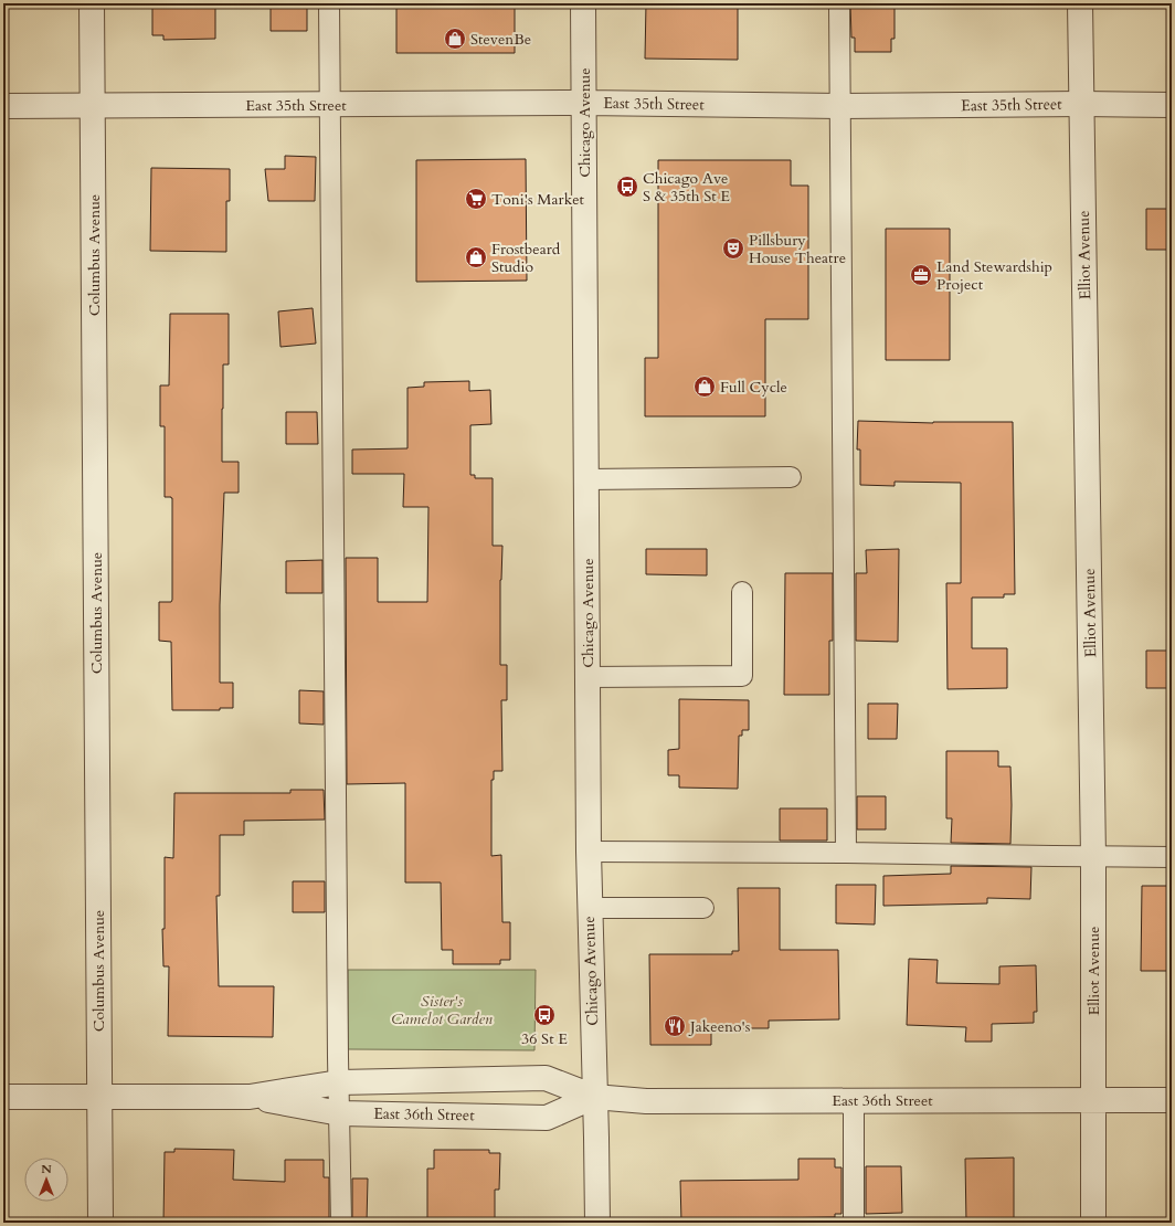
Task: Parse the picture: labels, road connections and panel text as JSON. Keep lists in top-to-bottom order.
{
  "streets": {
    "street": [
      "East 35th Street",
      "Chicago Avenue",
      "Columbus Avenue",
      "Elliot Avenue",
      "East 36th Street"
    ]
  },
  "crossings": [
    ["East 35th Street", "Chicago Avenue"],
    ["East 35th Street", "Columbus Avenue"],
    ["East 35th Street", "Elliot Avenue"],
    ["Chicago Avenue", "East 36th Street"],
    ["Columbus Avenue", "East 36th Street"],
    ["Elliot Avenue", "East 36th Street"]
  ],
  "parks": ["Sister's Camelot Garden"],
  "places": {
    "shop": ["StevenBe", "Frostbeard Studio", "Full Cycle"],
    "bus stop": ["Chicago Ave S & 35th St E", "36 St E"],
    "supermarket": ["Toni's Market"],
    "theatre": ["Pillsbury House Theatre"],
    "office": ["Land Stewardship Project"],
    "restaurant": ["Jakeeno's"]
  },
  "north": "top"
}
